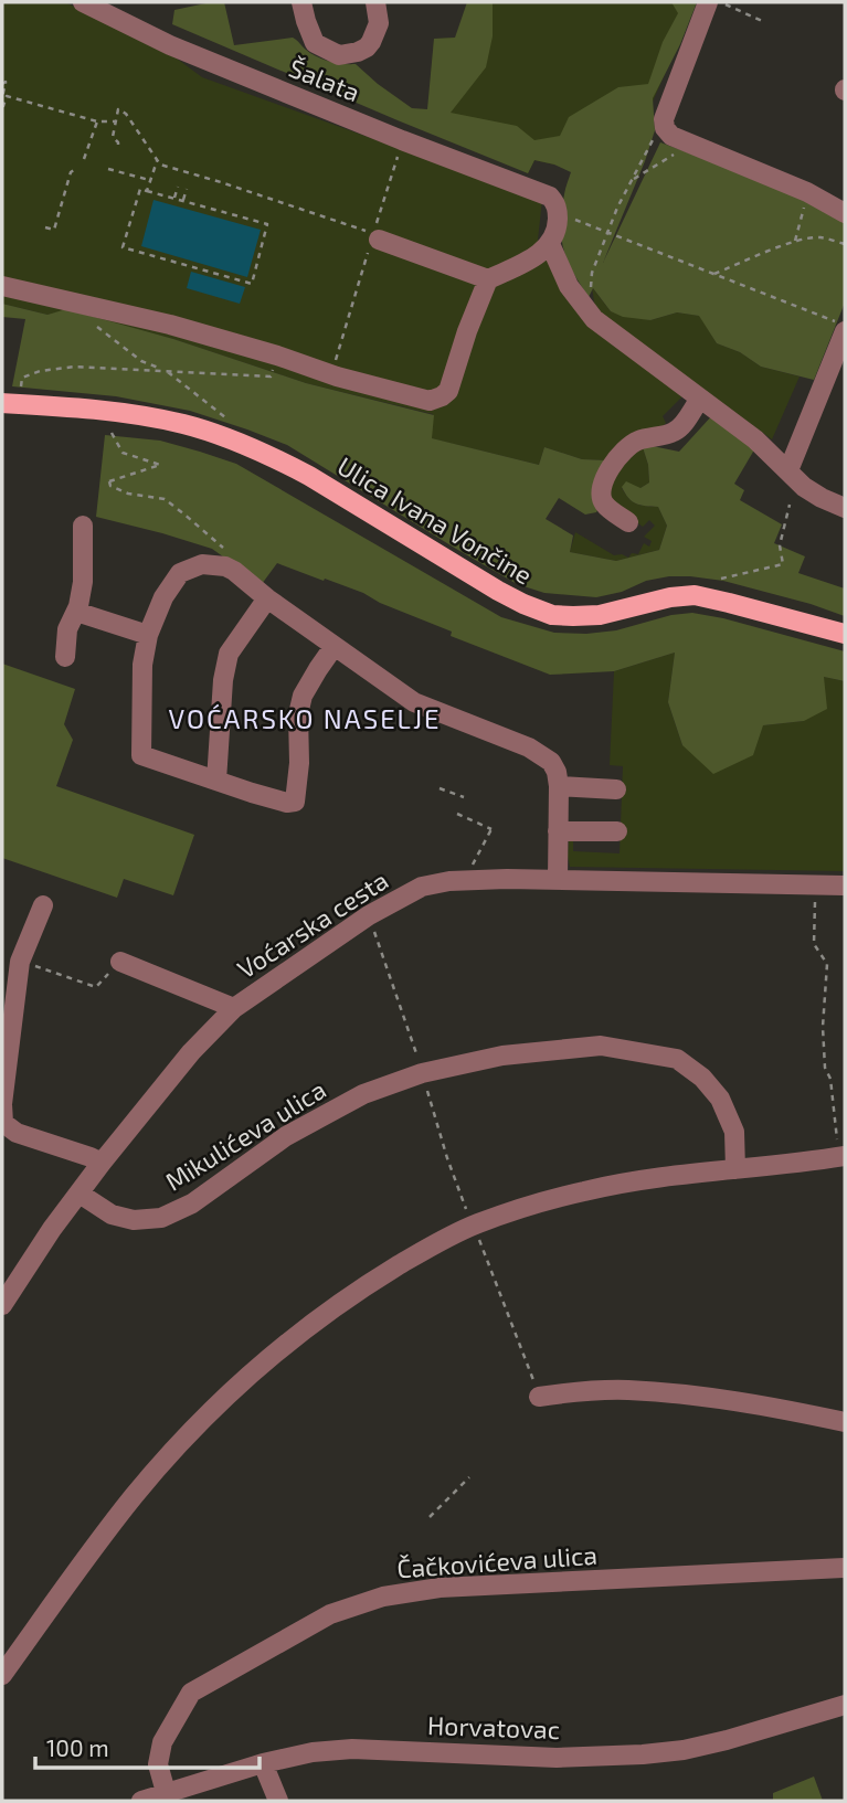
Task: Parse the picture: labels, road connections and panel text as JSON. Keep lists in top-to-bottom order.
{
  "streets": {
    "main road": ["Ulica Ivana Vončine"],
    "street": [
      "Šalata",
      "Voćarska cesta",
      "Mikulićeva ulica",
      "Čačkovićeva ulica",
      "Horvatovac"
    ]
  },
  "crossings": [
    ["Voćarska cesta", "Mikulićeva ulica"],
    ["Čačkovićeva ulica", "Horvatovac"]
  ],
  "districts": ["VOĆARSKO NASELJE"],
  "scale_bar": "100 m"
}
